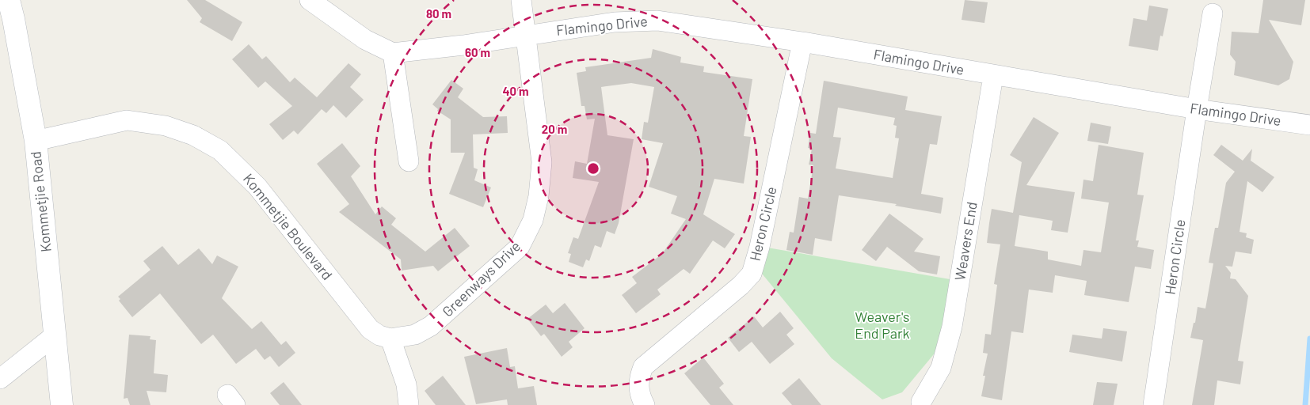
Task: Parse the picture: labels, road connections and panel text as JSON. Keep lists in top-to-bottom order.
{
  "streets": {
    "main road": ["Kommetjie Road"],
    "street": [
      "Flamingo Drive",
      "Heron Circle",
      "Kommetjie Boulevard",
      "Weavers End",
      "Greenways Drive"
    ]
  },
  "crossings": [
    ["Flamingo Drive", "Heron Circle"],
    ["Flamingo Drive", "Weavers End"],
    ["Flamingo Drive", "Greenways Drive"],
    ["Kommetjie Road", "Kommetjie Boulevard"],
    ["Kommetjie Boulevard", "Greenways Drive"]
  ],
  "parks": ["Weaver's End Park"],
  "rings": [
    "80 m",
    "60 m",
    "40 m",
    "20 m"
  ]
}
